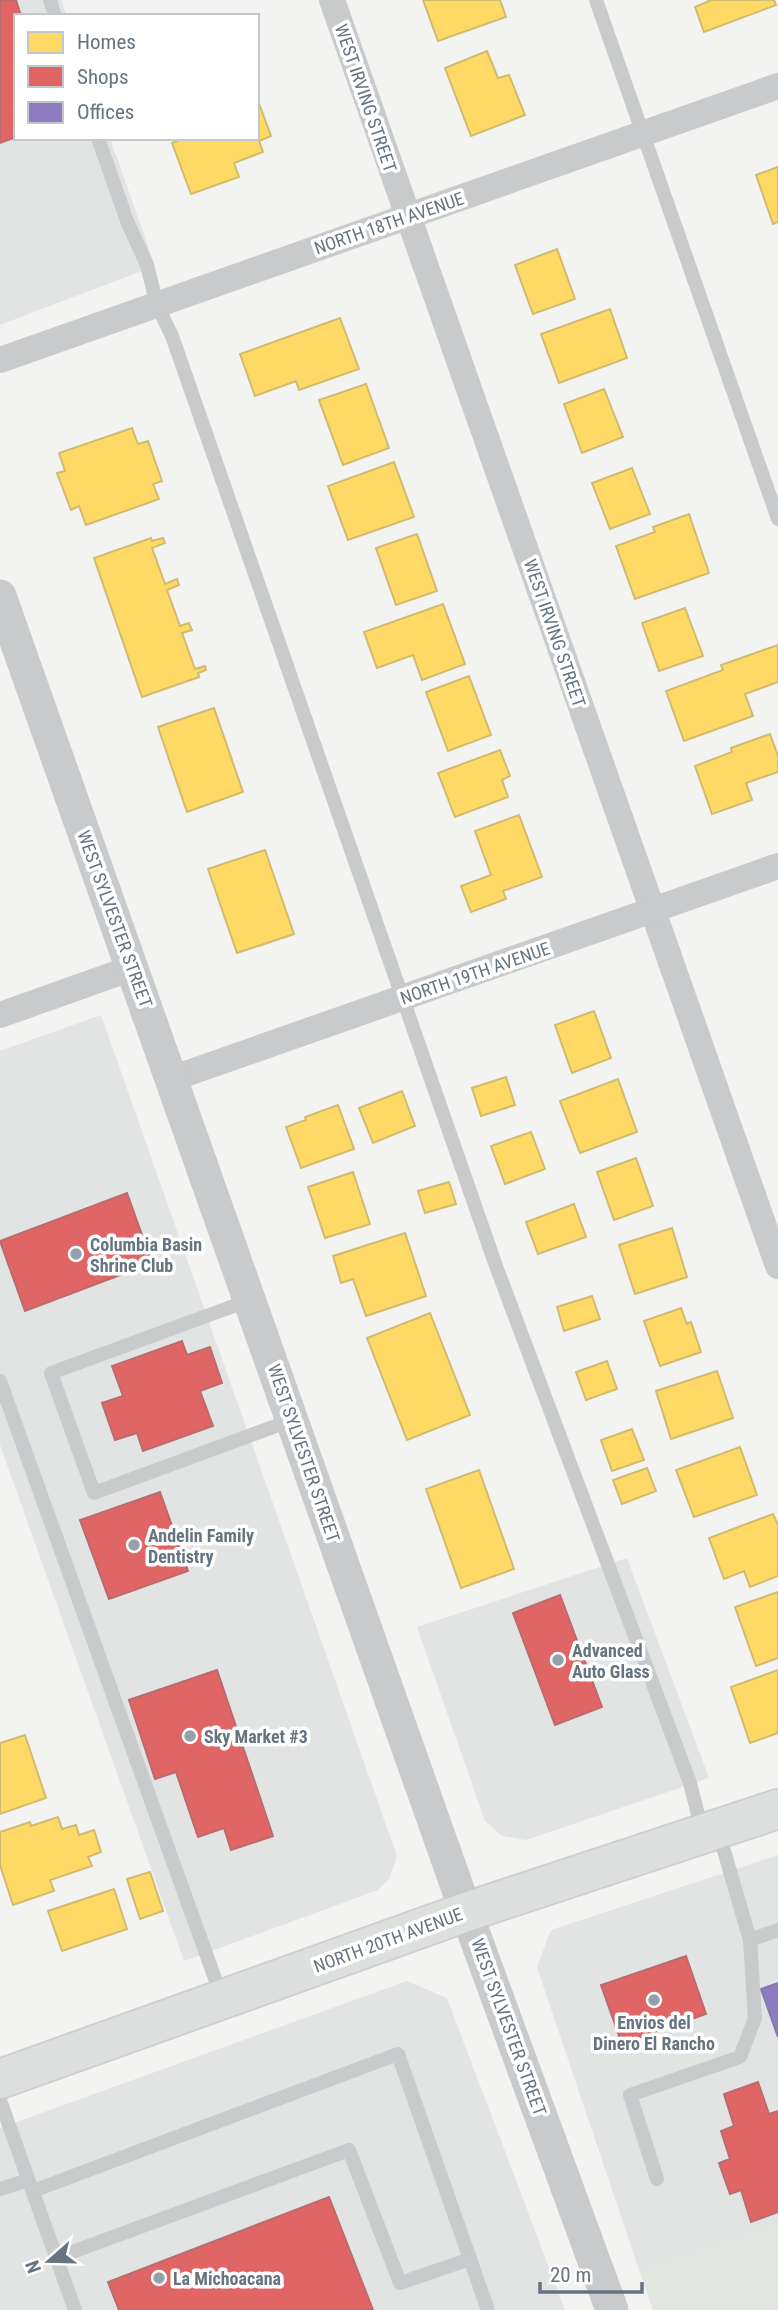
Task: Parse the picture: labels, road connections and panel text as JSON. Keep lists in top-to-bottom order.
{
  "streets": {
    "main road": ["NORTH 20TH AVENUE"],
    "street": [
      "WEST IRVING STREET",
      "NORTH 18TH AVENUE",
      "WEST SYLVESTER STREET",
      "NORTH 19TH AVENUE"
    ]
  },
  "crossings": [
    ["WEST IRVING STREET", "NORTH 18TH AVENUE"],
    ["WEST IRVING STREET", "NORTH 19TH AVENUE"],
    ["WEST SYLVESTER STREET", "NORTH 19TH AVENUE"],
    ["WEST SYLVESTER STREET", "NORTH 20TH AVENUE"]
  ],
  "places": [
    "Columbia Basin Shrine Club",
    "Andelin Family Dentistry",
    "Advanced Auto Glass",
    "Sky Market #3",
    "Envios del Dinero El Rancho",
    "La Michoacana"
  ],
  "legend": ["Homes", "Shops", "Offices"],
  "scale_bar": "20 m",
  "north": "left"
}
